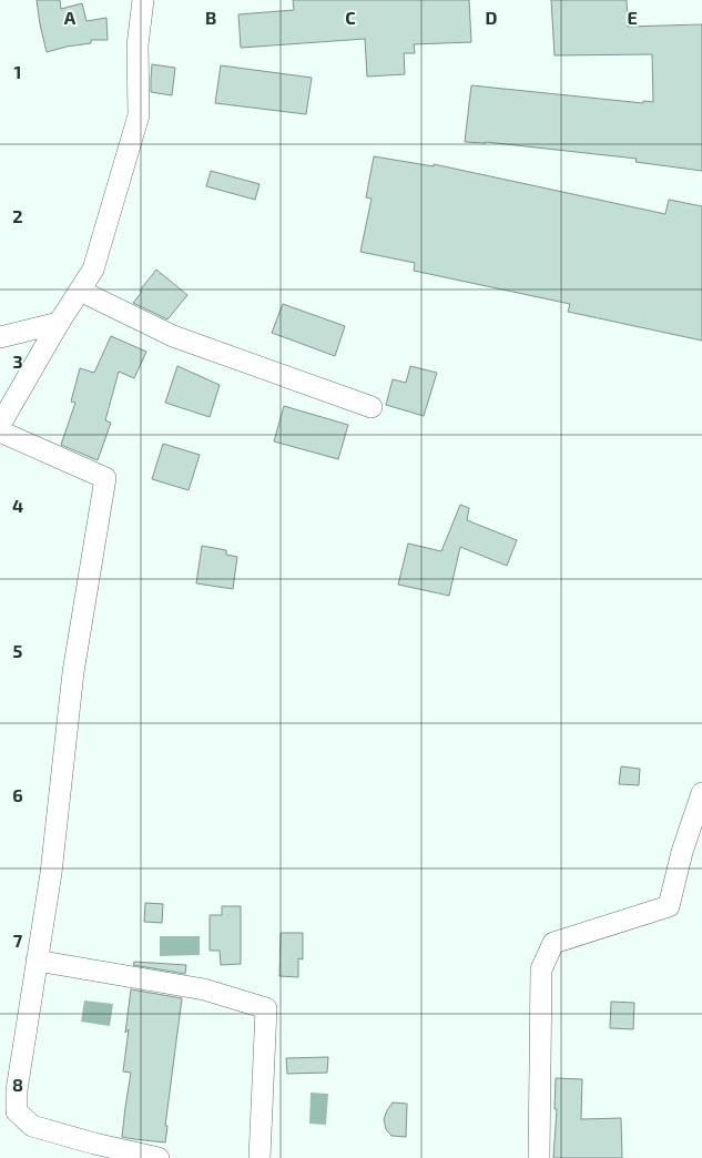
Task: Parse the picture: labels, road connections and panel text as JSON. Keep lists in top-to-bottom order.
{
  "grid": {
    "columns": [
      "A",
      "B",
      "C",
      "D",
      "E"
    ],
    "rows": [
      "1",
      "2",
      "3",
      "4",
      "5",
      "6",
      "7",
      "8"
    ]
  }
}
